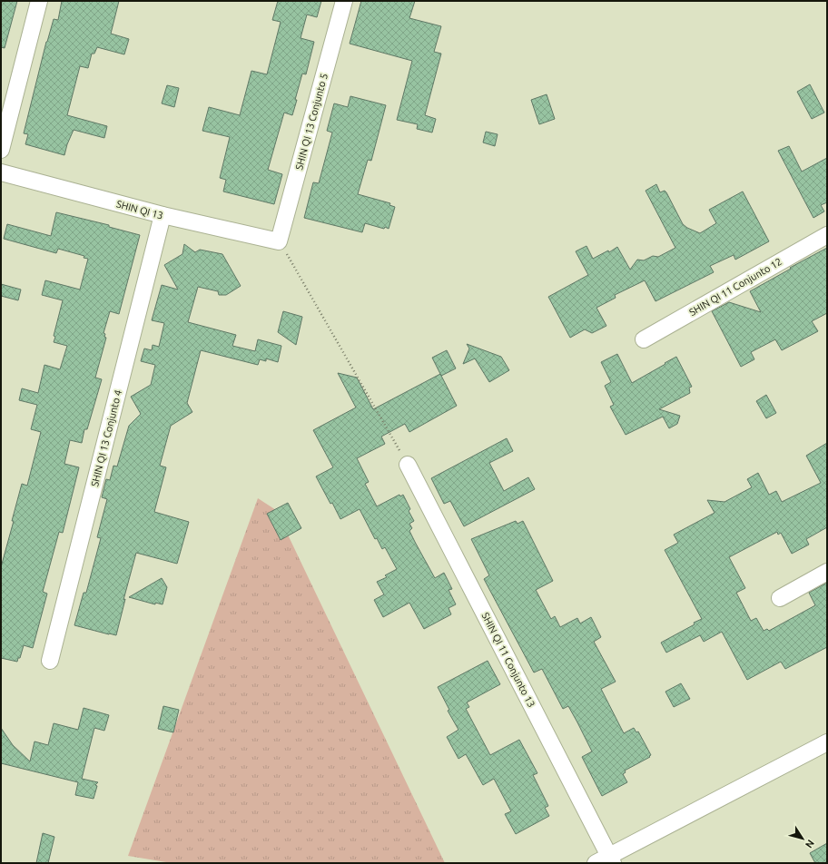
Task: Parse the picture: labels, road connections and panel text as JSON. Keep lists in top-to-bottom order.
{
  "streets": {
    "street": [
      "SHIN QI 13 Conjunto 5",
      "SHIN QI 13",
      "SHIN QI 11 Conjunto 12",
      "SHIN QI 13 Conjunto 4",
      "SHIN QI 11 Conjunto 13"
    ]
  },
  "crossings": [
    ["SHIN QI 13 Conjunto 5", "SHIN QI 13"],
    ["SHIN QI 13", "SHIN QI 13 Conjunto 4"]
  ],
  "north": "bottom right"
}
